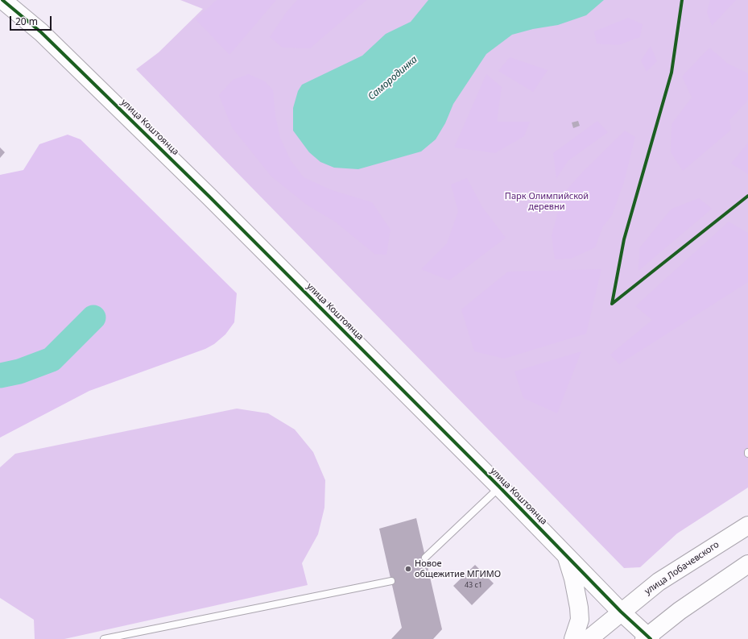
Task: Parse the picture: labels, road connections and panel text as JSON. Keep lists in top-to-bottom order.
{
  "streets": {
    "street": ["улица Коштоянца", "улица Лобачевского"]
  },
  "crossings": [
    ["улица Коштоянца", "улица Лобачевского"]
  ],
  "water": ["Самородинка"],
  "parks": ["Парк Олимпийской деревни"],
  "places": ["Новое общежитие МГИМО"],
  "house_numbers": ["43 с1"],
  "scale_bar": "20 m"
}
